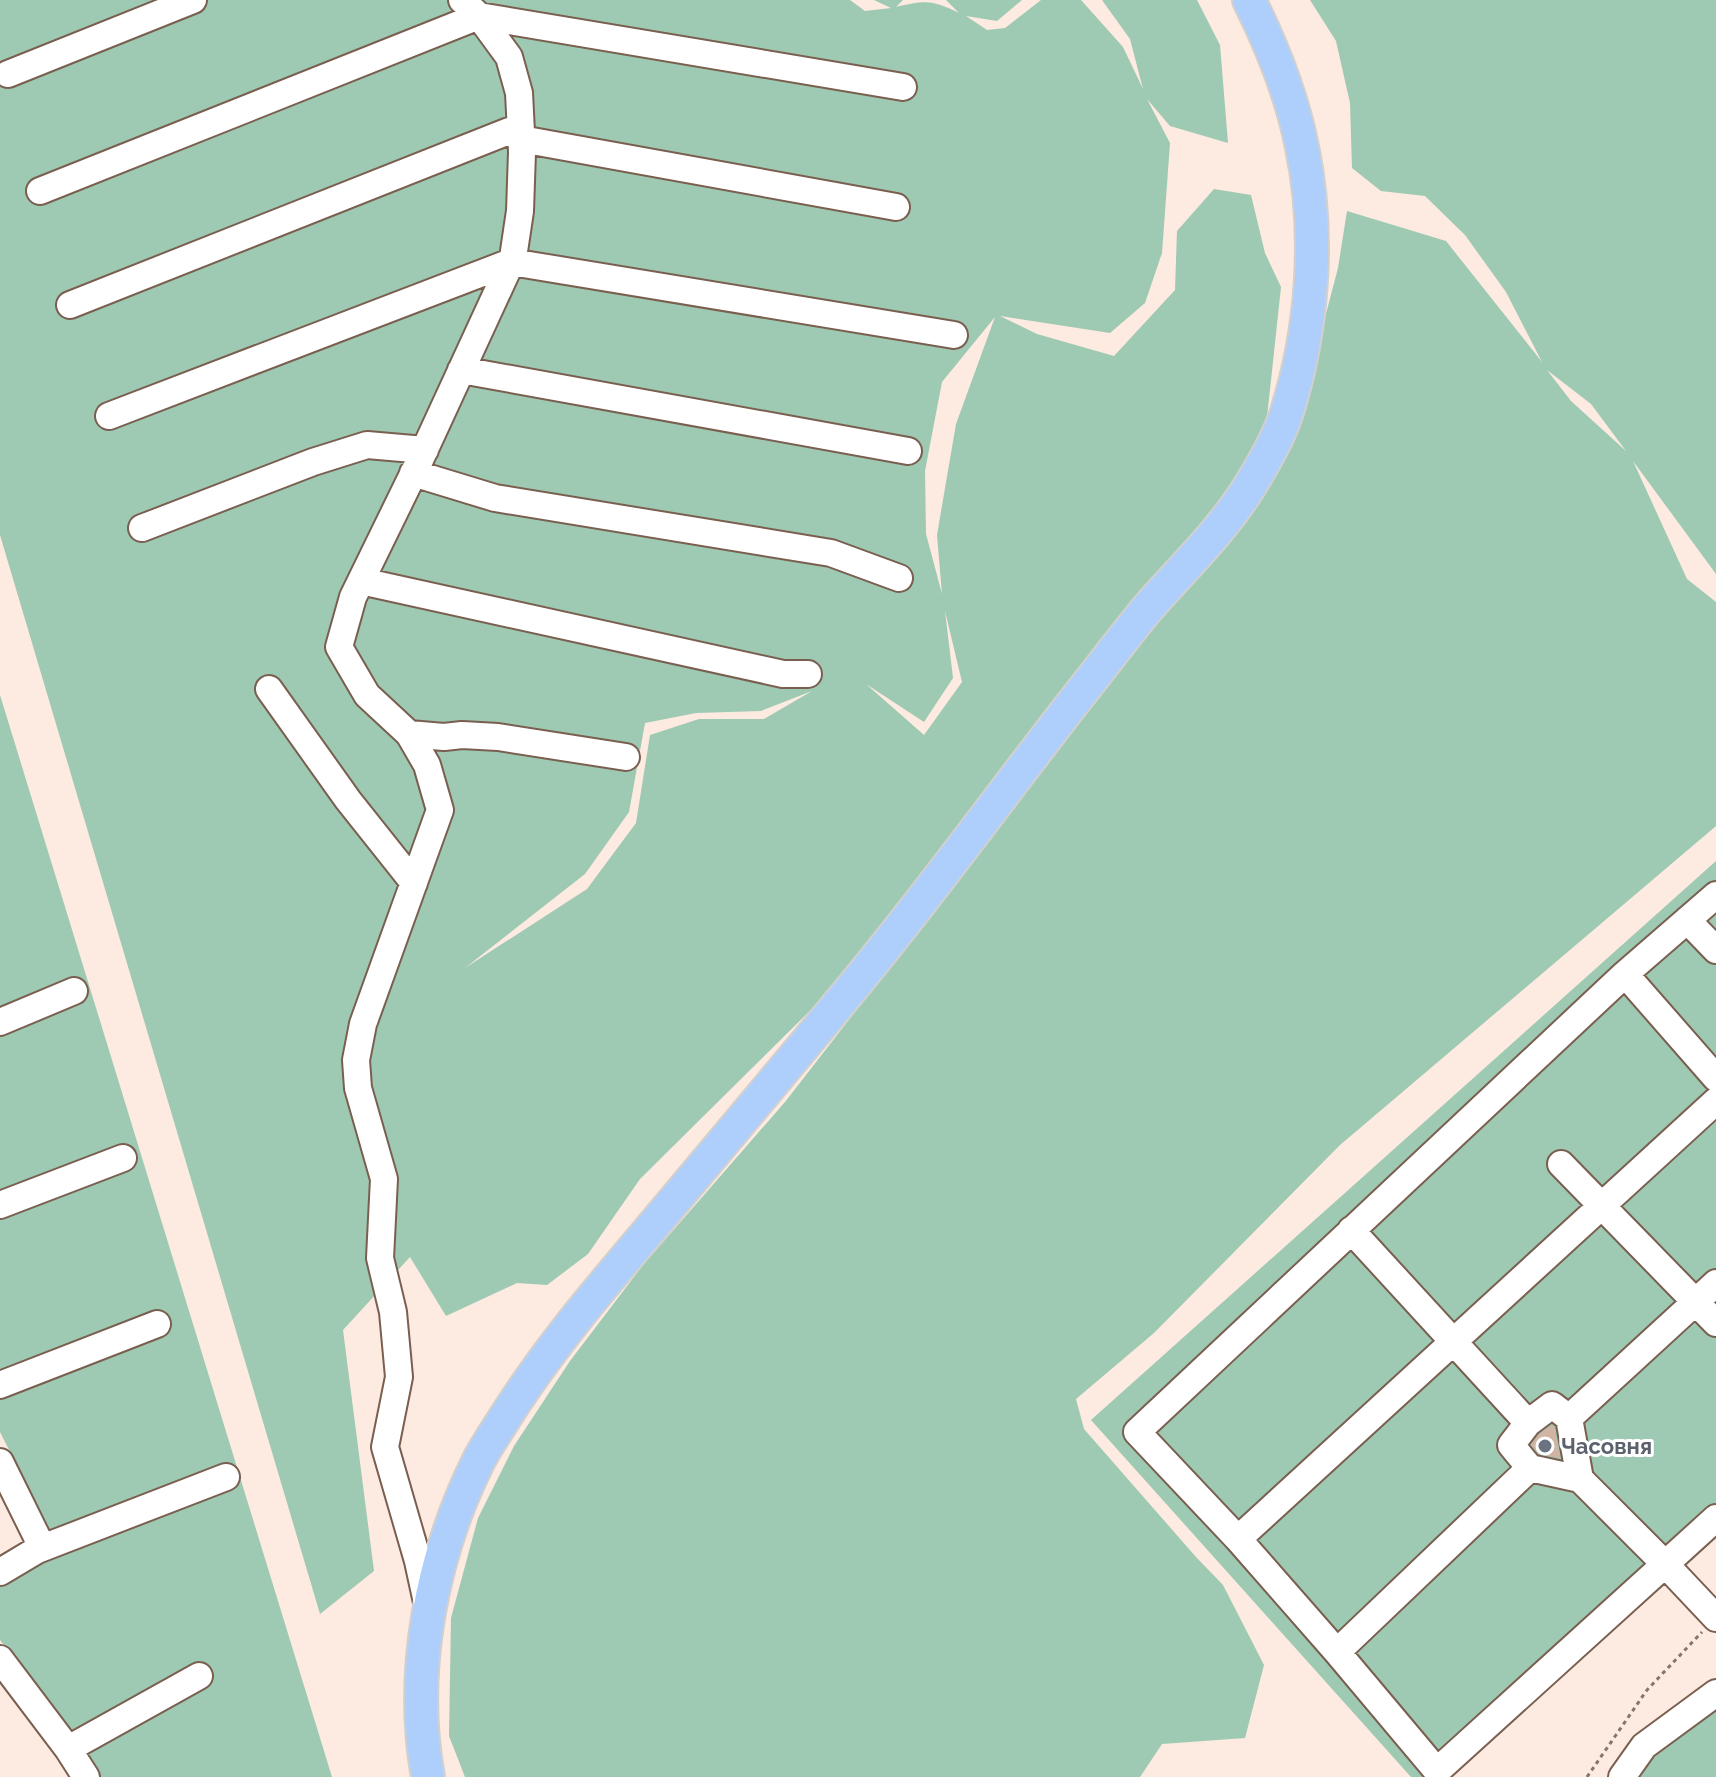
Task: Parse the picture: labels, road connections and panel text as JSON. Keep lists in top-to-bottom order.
{
  "places": ["Часовня"]
}
